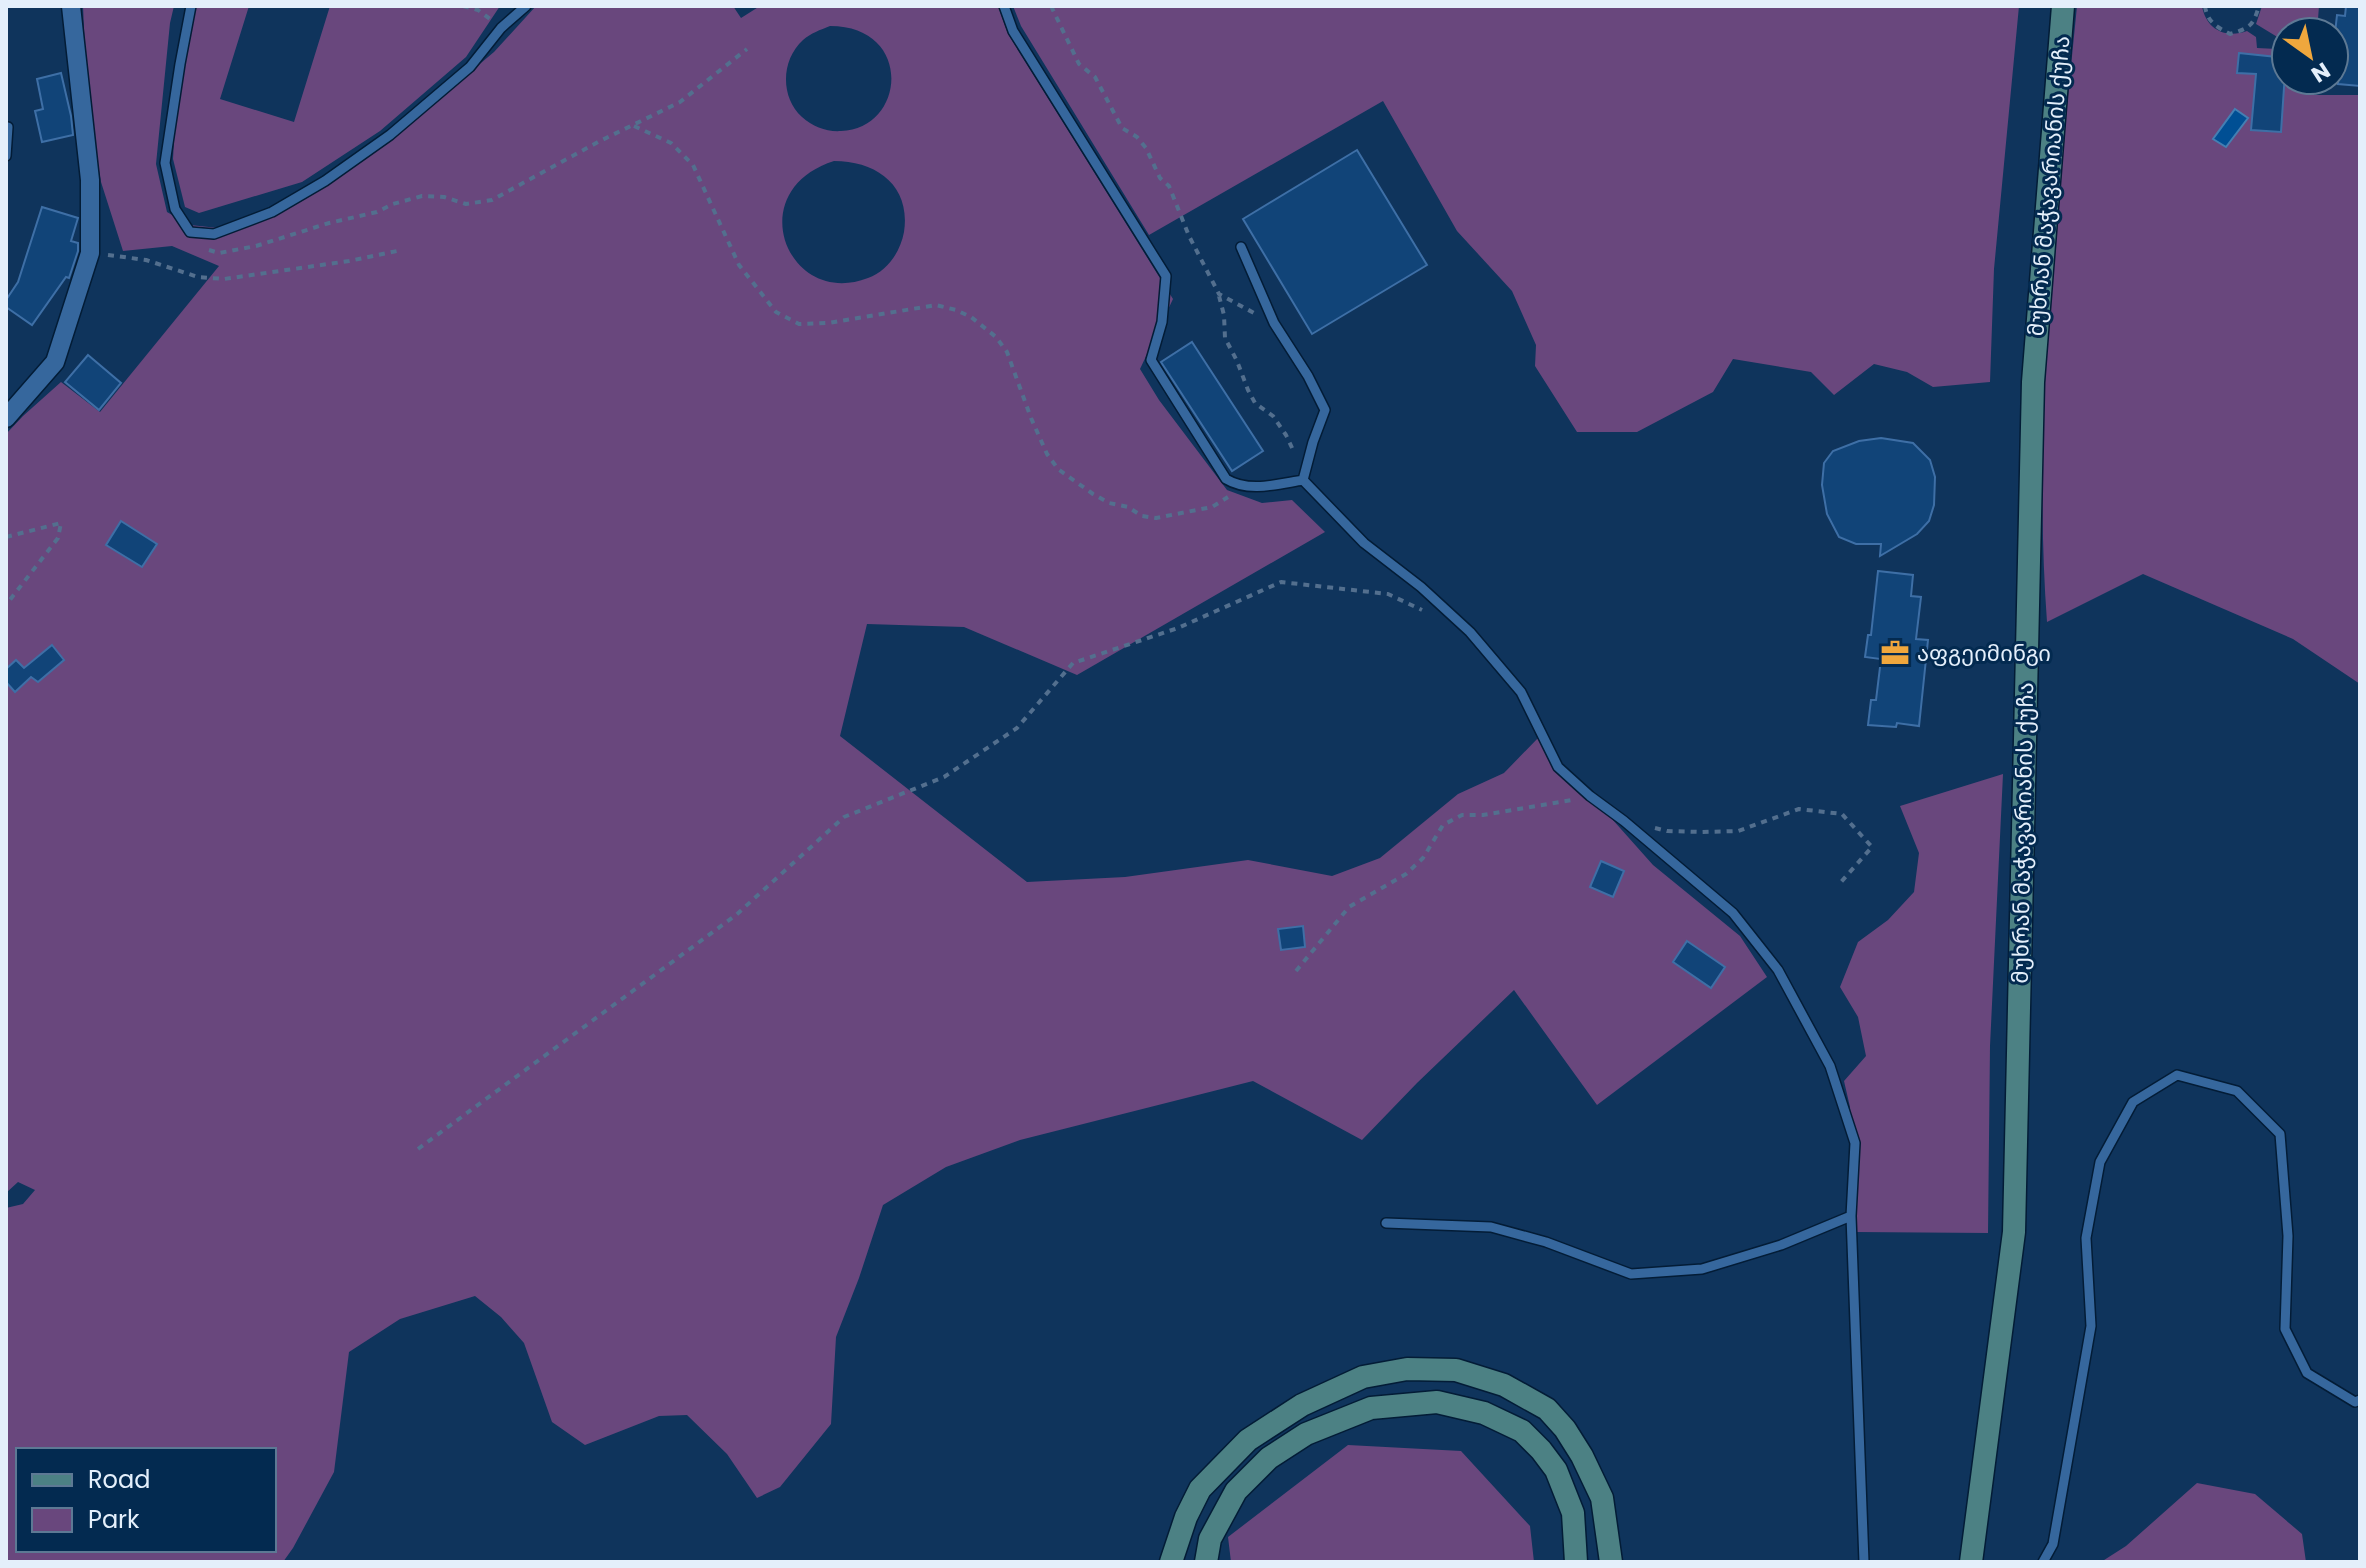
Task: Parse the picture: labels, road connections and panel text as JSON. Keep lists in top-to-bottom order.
{
  "streets": {
    "main road": ["მუხრან მაჭავარიანის ქუჩა"]
  },
  "places": {
    "office": ["აფგეიმინგი"]
  },
  "legend": ["Road", "Park"],
  "north": "bottom right"
}
